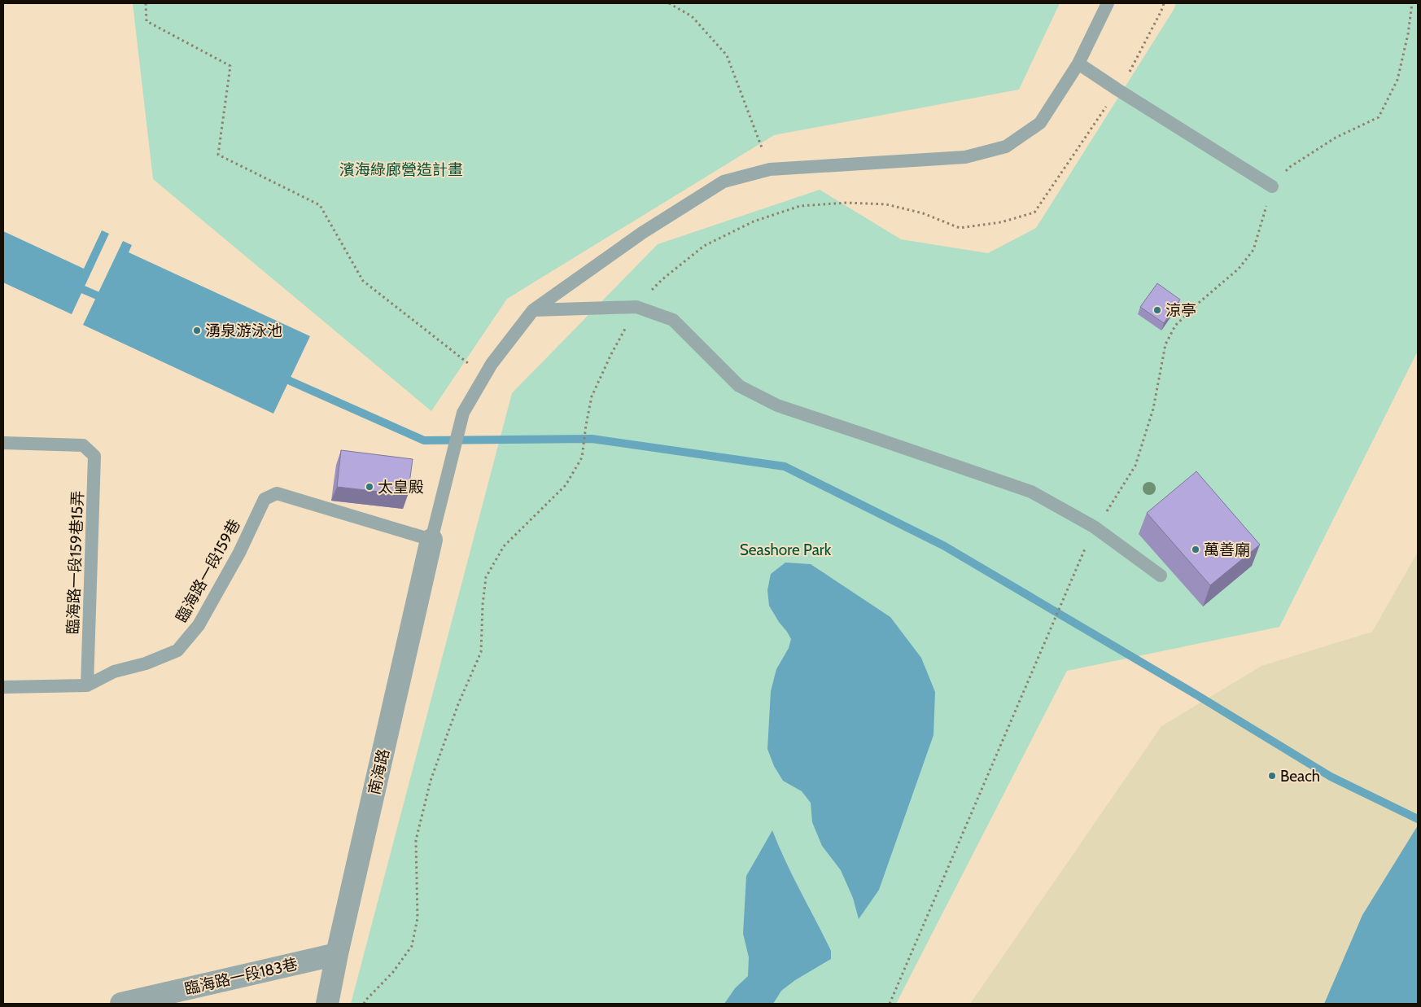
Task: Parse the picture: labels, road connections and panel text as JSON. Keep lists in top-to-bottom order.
{
  "streets": {
    "street": ["南海路", "臨海路一段183巷"],
    "lane": ["臨海路一段159巷15弄", "臨海路一段159巷"]
  },
  "crossings": [
    ["臨海路一段159巷15弄", "臨海路一段159巷"],
    ["臨海路一段159巷", "南海路"],
    ["南海路", "臨海路一段183巷"]
  ],
  "parks": ["濱海綠廊營造計畫", "Seashore Park"],
  "places": [
    "涼亭",
    "湧泉游泳池",
    "太皇殿",
    "萬善廟",
    "Beach"
  ]
}
